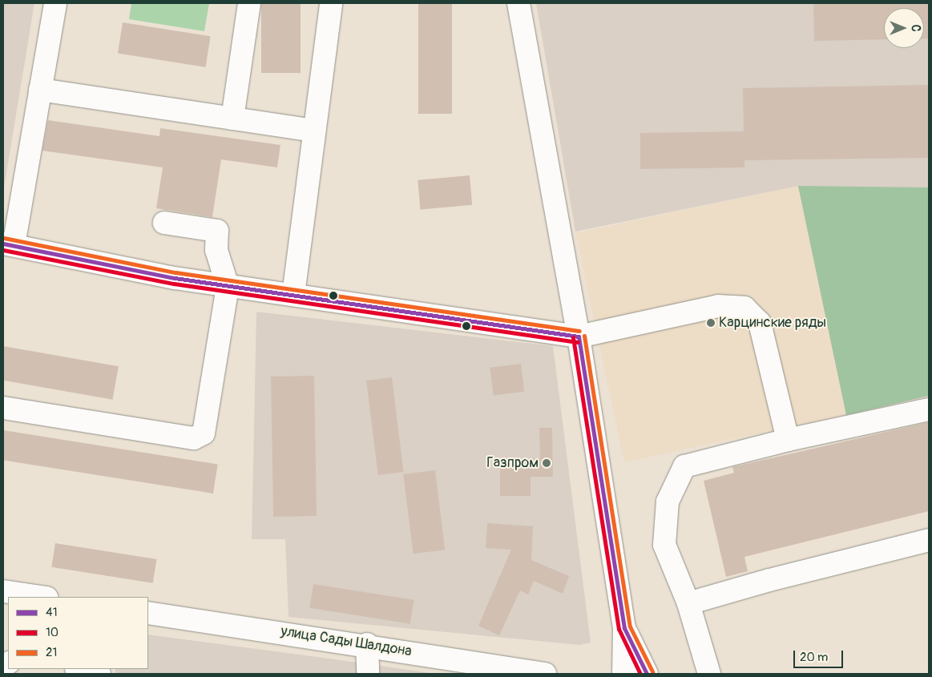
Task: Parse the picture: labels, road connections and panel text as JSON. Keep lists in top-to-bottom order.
{
  "streets": {
    "street": ["улица Сады Шалдона"]
  },
  "places": ["Карцинские ряды", "Газпром"],
  "lines": ["transit line 21", "transit line 41", "transit line 10"],
  "legend": ["41", "10", "21"],
  "scale_bar": "20 m",
  "north": "right"
}
